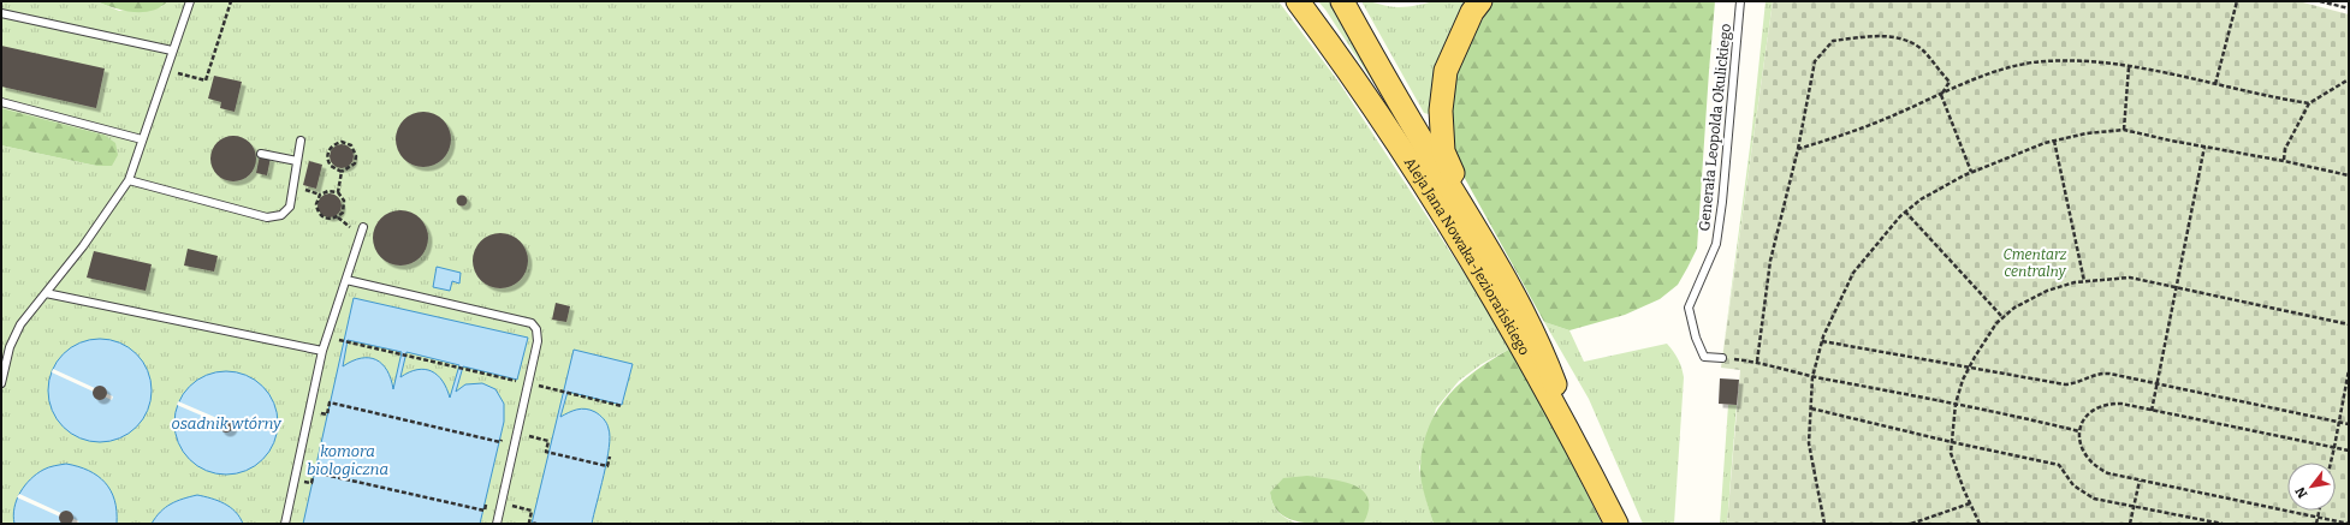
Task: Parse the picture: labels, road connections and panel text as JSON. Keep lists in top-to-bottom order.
{
  "streets": {
    "main road": ["Aleja Jana Nowaka-Jeziorańskiego"],
    "lane": ["Generała Leopolda Okulickiego"]
  },
  "water": ["osadnik wtórny", "komora biologiczna"],
  "parks": ["Cmentarz centralny"],
  "north": "bottom left"
}
